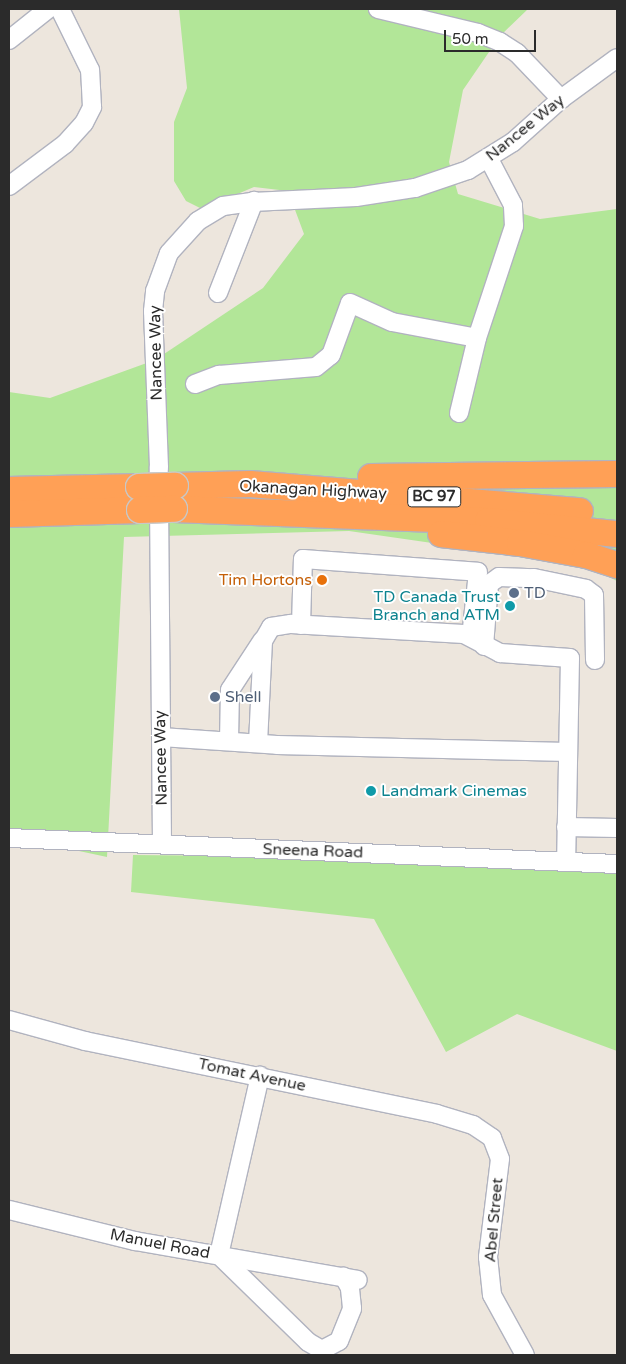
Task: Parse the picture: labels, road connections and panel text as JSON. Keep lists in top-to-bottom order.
{
  "streets": {
    "highway": ["Okanagan Highway", "BC 97"],
    "street": [
      "Nancee Way",
      "Sneena Road",
      "Tomat Avenue",
      "Abel Street",
      "Manuel Road"
    ]
  },
  "crossings": [
    ["Nancee Way", "Sneena Road"],
    ["Tomat Avenue", "Abel Street"],
    ["Tomat Avenue", "Manuel Road"]
  ],
  "places": [
    "Tim Hortons",
    "TD",
    "TD Canada Trust Branch and ATM",
    "Shell",
    "Landmark Cinemas"
  ],
  "scale_bar": "50 m"
}
